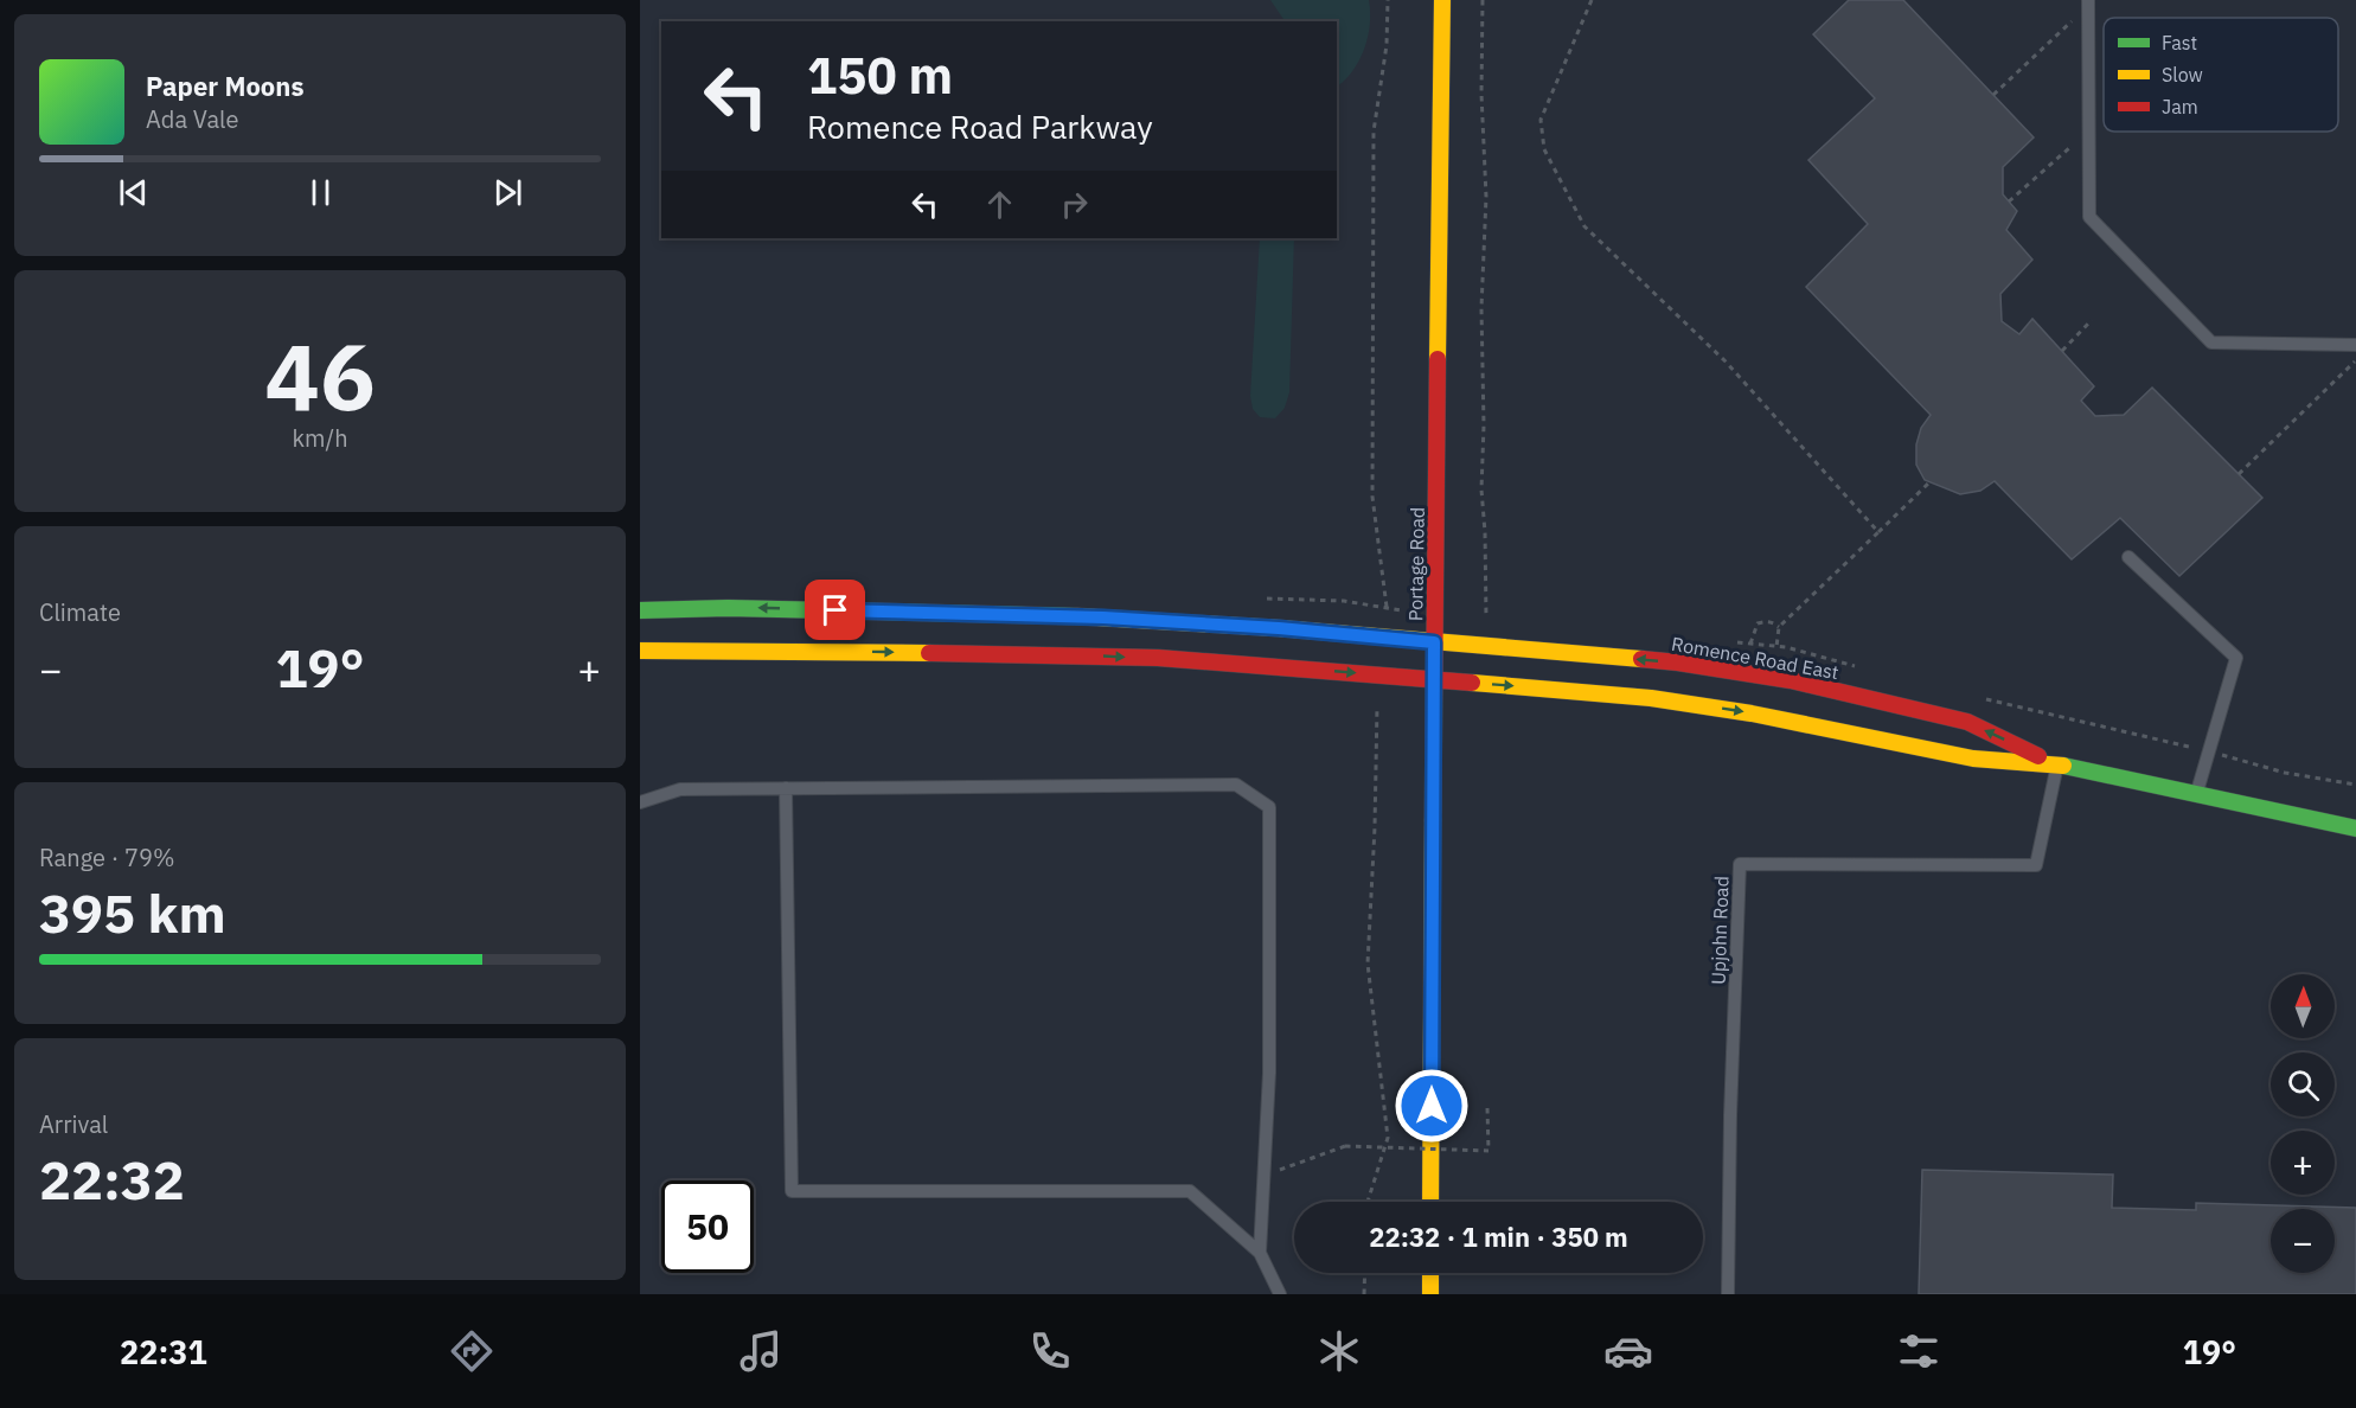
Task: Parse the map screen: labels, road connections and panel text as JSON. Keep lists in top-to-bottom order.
{
  "streets": {
    "street": ["Portage Road", "Romence Road East"],
    "lane": ["Upjohn Road"]
  },
  "crossings": [
    ["Portage Road", "Romence Road East"],
    ["Romence Road East", "Upjohn Road"]
  ],
  "legend": ["Fast", "Slow", "Jam"],
  "north": "top",
  "page": {
    "turn": ["150 m", "Romence Road Parkway"],
    "song": ["Paper Moons", "Ada Vale"],
    "tile": [
      ["46", "km/h"],
      "Climate",
      ["Range · 79%", "395 km"],
      ["Arrival", "22:32"]
    ],
    "heat": ["−", "19°", "+"],
    "map_buttons": ["+", "−"],
    "limit": "50",
    "trip": "22:32 · 1 min · 350 m",
    "tabs": ["22:31", "19°"]
  }
}
